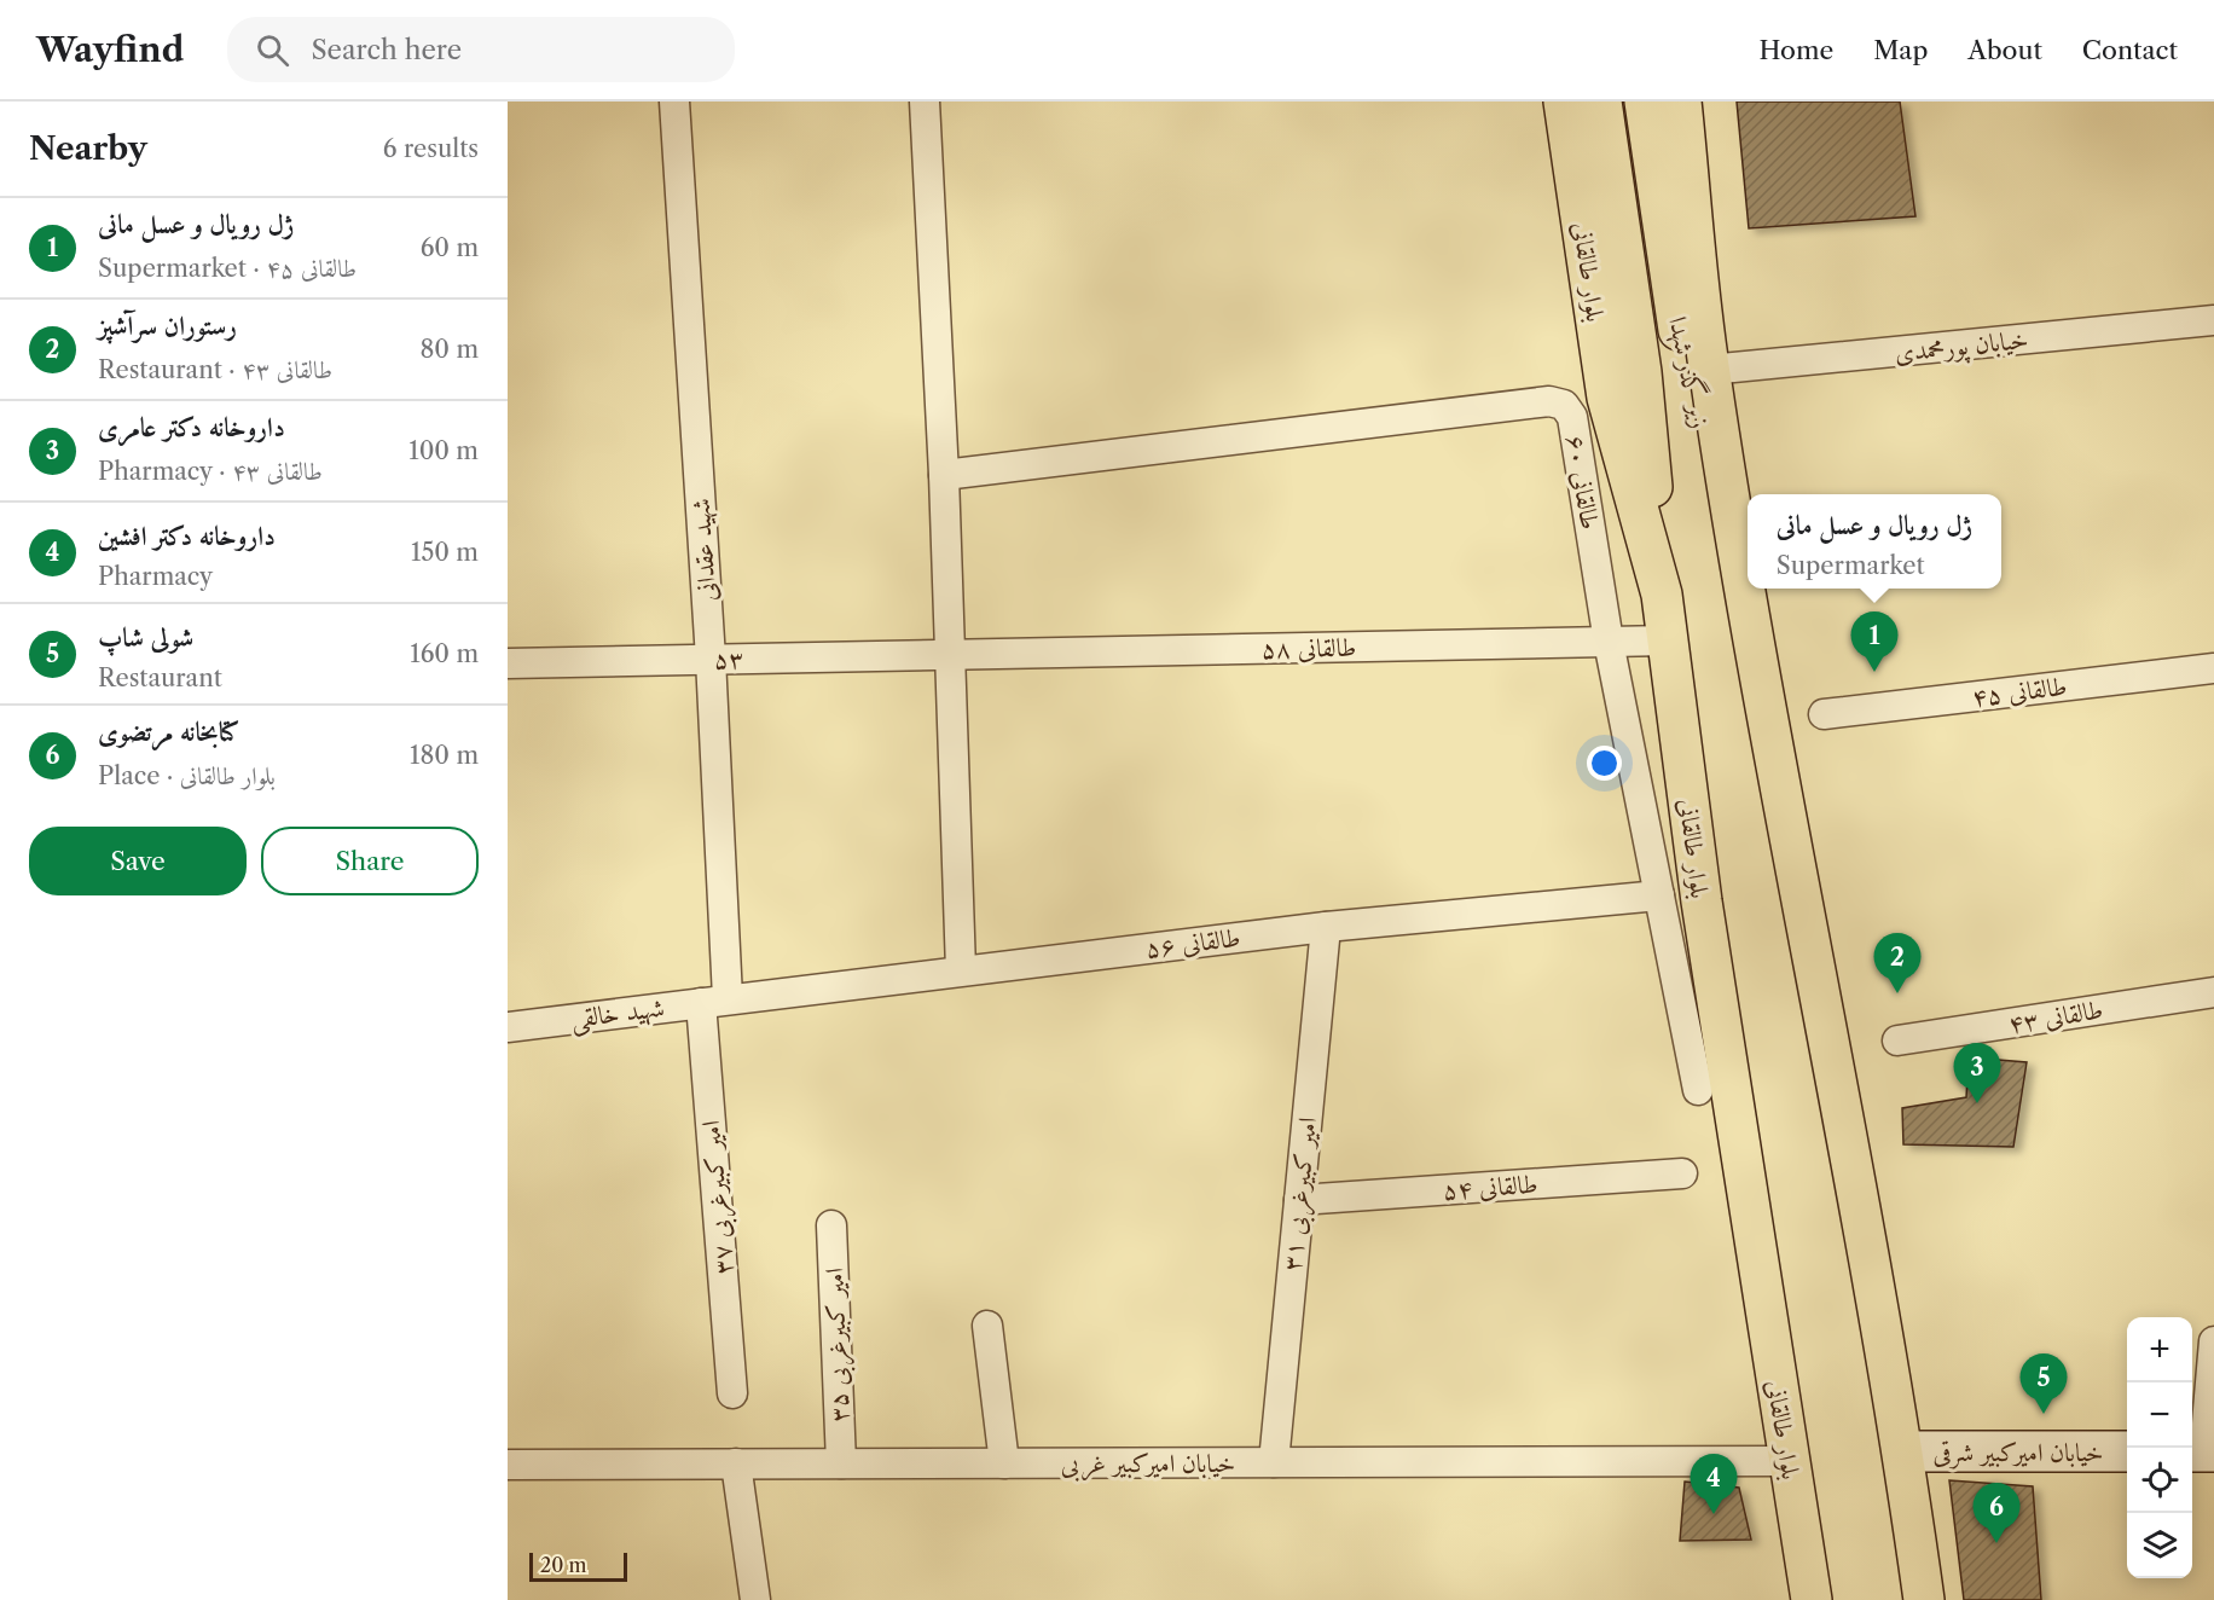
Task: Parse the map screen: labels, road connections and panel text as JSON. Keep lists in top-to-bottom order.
{
  "streets": {
    "main road": ["بلوار طالقانی", "زیر گذر شهدا"],
    "street": [
      "خیابان پورمحمدی",
      "طالقانی ۶۰",
      "شهید عقدانی",
      "طالقانی ۵۸",
      "۵۳",
      "طالقانی ۴۵",
      "طالقانی ۵۶",
      "شهید خالقی",
      "طالقانی ۴۳",
      "طالقانی ۵۴",
      "امیر کبیرغربی ۳۱",
      "امیر کبیرغربی ۳۷",
      "امیر کبیرغربی ۳۵",
      "خیابان امیرکبیر شرقی",
      "خیابان امیرکبیر غربی"
    ]
  },
  "crossings": [
    ["بلوار طالقانی", "زیر گذر شهدا"],
    ["بلوار طالقانی", "طالقانی ۵۸"],
    ["بلوار طالقانی", "خیابان امیرکبیر غربی"],
    ["طالقانی ۶۰", "طالقانی ۵۸"],
    ["طالقانی ۶۰", "طالقانی ۵۶"],
    ["شهید عقدانی", "۵۳"],
    ["شهید عقدانی", "طالقانی ۵۶"],
    ["شهید عقدانی", "شهید خالقی"],
    ["شهید عقدانی", "امیر کبیرغربی ۳۷"],
    ["طالقانی ۵۸", "۵۳"],
    ["طالقانی ۵۶", "شهید خالقی"],
    ["طالقانی ۵۶", "امیر کبیرغربی ۳۱"],
    ["طالقانی ۵۶", "امیر کبیرغربی ۳۷"],
    ["شهید خالقی", "امیر کبیرغربی ۳۷"],
    ["طالقانی ۵۴", "امیر کبیرغربی ۳۱"],
    ["امیر کبیرغربی ۳۱", "خیابان امیرکبیر غربی"],
    ["امیر کبیرغربی ۳۵", "خیابان امیرکبیر غربی"]
  ],
  "scale_bar": "20 m",
  "page": {
    "header": "Wayfind",
    "search": "Search here",
    "nav": [
      "Home",
      "Map",
      "About",
      "Contact"
    ],
    "heading": ["Nearby", "6 results"],
    "list": [
      {
        "mark": "1",
        "name": "ژل رویال و عسل مانی",
        "note": "Supermarket · طالقانی ۴۵",
        "value": "60 m"
      },
      {
        "mark": "2",
        "name": "رستوران سرآشپز",
        "note": "Restaurant · طالقانی ۴۳",
        "value": "80 m"
      },
      {
        "mark": "3",
        "name": "داروخانه دکتر عامری",
        "note": "Pharmacy · طالقانی ۴۳",
        "value": "100 m"
      },
      {
        "mark": "4",
        "name": "داروخانه دکتر افشین",
        "note": "Pharmacy",
        "value": "150 m"
      },
      {
        "mark": "5",
        "name": "شولی شاپ",
        "note": "Restaurant",
        "value": "160 m"
      },
      {
        "mark": "6",
        "name": "کتابخانه مرتضوی",
        "note": "Place · بلوار طالقانی",
        "value": "180 m"
      }
    ],
    "popup": ["ژل رویال و عسل مانی", "Supermarket"],
    "pins": [
      "1",
      "2",
      "3",
      "5",
      "4",
      "6"
    ],
    "buttons": ["Save", "Share"],
    "map_buttons": ["+", "−"],
    "scale": "20 m"
  }
}
